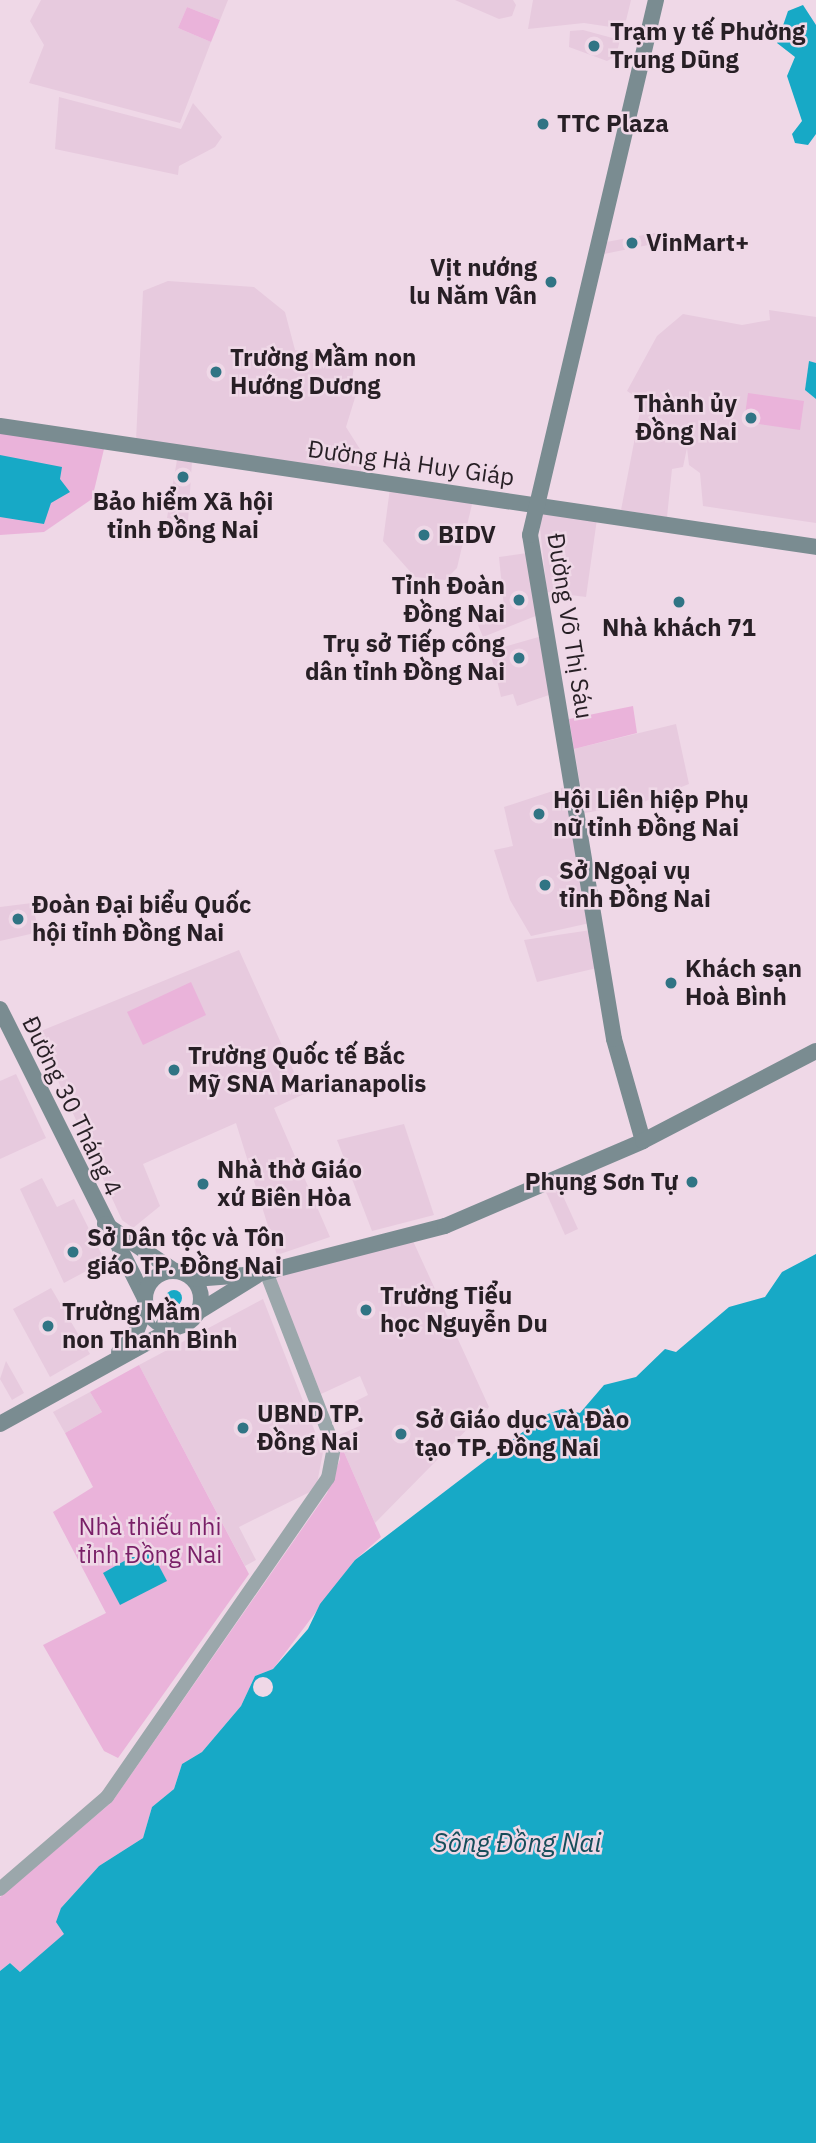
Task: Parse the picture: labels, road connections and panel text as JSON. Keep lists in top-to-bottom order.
{
  "streets": {
    "main road": ["Đường Hà Huy Giáp", "Đường Võ Thị Sáu", "Đường 30 Tháng 4"]
  },
  "crossings": [
    ["Đường Hà Huy Giáp", "Đường Võ Thị Sáu"]
  ],
  "water": ["Sông Đồng Nai"],
  "parks": ["Nhà thiếu nhi tỉnh Đồng Nai"],
  "places": [
    "Trạm y tế Phường Trung Dũng",
    "TTC Plaza",
    "VinMart+",
    "Vịt nướng lu Năm Vân",
    "Trường Mầm non Hướng Dương",
    "Thành ủy Đồng Nai",
    "Bảo hiểm Xã hội tỉnh Đồng Nai",
    "BIDV",
    "Tỉnh Đoàn Đồng Nai",
    "Nhà khách 71",
    "Trụ sở Tiếp công dân tỉnh Đồng Nai",
    "Hội Liên hiệp Phụ nữ tỉnh Đồng Nai",
    "Sở Ngoại vụ tỉnh Đồng Nai",
    "Đoàn Đại biểu Quốc hội tỉnh Đồng Nai",
    "Khách sạn Hoà Bình",
    "Trường Quốc tế Bắc Mỹ SNA Marianapolis",
    "Phụng Sơn Tự",
    "Nhà thờ Giáo xứ Biên Hòa",
    "Sở Dân tộc và Tôn giáo TP. Đồng Nai",
    "Trường Tiểu học Nguyễn Du",
    "Trường Mầm non Thanh Bình",
    "UBND TP. Đồng Nai",
    "Sở Giáo dục và Đào tạo TP. Đồng Nai"
  ]
}
